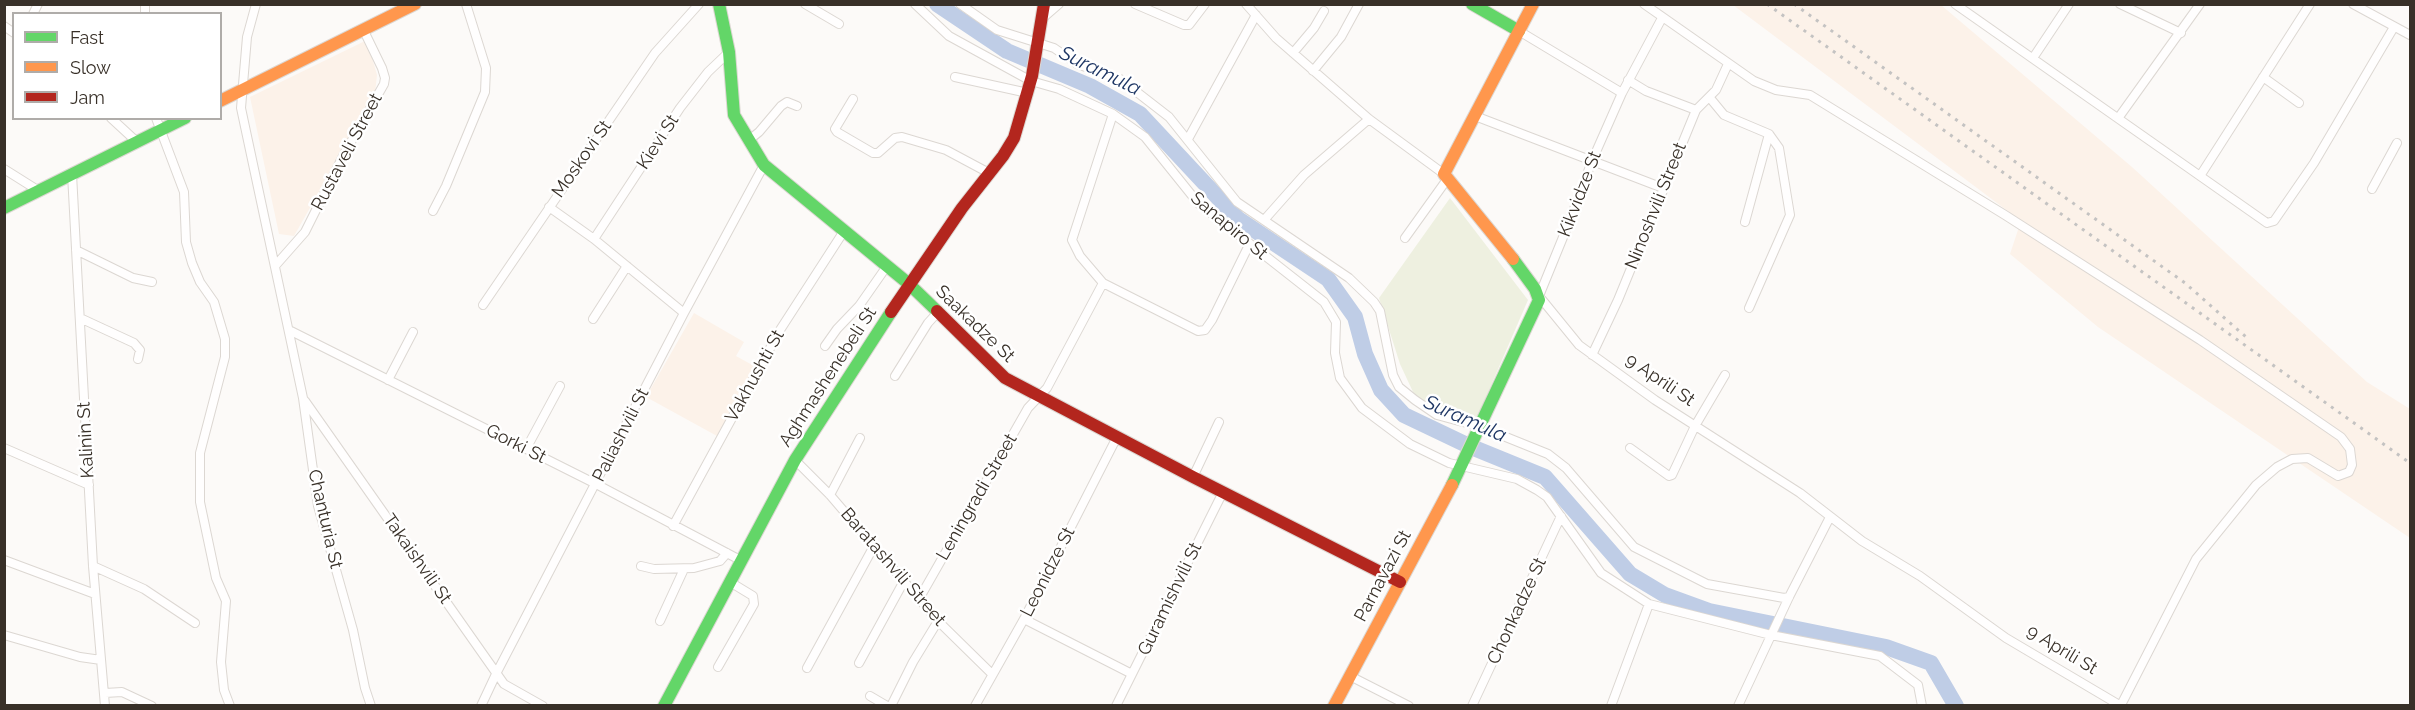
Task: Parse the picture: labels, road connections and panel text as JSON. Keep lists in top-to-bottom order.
{
  "streets": {
    "street": [
      "Kievi St",
      "Rustaveli Street",
      "Moskovi St",
      "Kikvidze St",
      "Ninoshvili Street",
      "Sanapiro St",
      "Saakadze St",
      "Vakhushti St",
      "Aghmashenebeli St",
      "9 Aprili St",
      "Paliashvili St",
      "Kalinin St",
      "Gorki St",
      "Leningradi Street",
      "Chanturia St",
      "Takaishvili St",
      "Baratashvili Street",
      "Leonidze St",
      "Parnavazi St",
      "Guramishvili St",
      "Chonkadze St"
    ]
  },
  "crossings": [
    ["Kievi St", "Moskovi St"],
    ["Kievi St", "Saakadze St"],
    ["Moskovi St", "Paliashvili St"],
    ["Kikvidze St", "9 Aprili St"],
    ["Ninoshvili Street", "9 Aprili St"],
    ["Sanapiro St", "Aghmashenebeli St"],
    ["Sanapiro St", "Parnavazi St"],
    ["Sanapiro St", "Chonkadze St"],
    ["Saakadze St", "Vakhushti St"],
    ["Saakadze St", "Aghmashenebeli St"],
    ["Saakadze St", "Paliashvili St"],
    ["Saakadze St", "Leningradi Street"],
    ["Saakadze St", "Leonidze St"],
    ["Saakadze St", "Parnavazi St"],
    ["Saakadze St", "Guramishvili St"],
    ["Vakhushti St", "Gorki St"],
    ["Aghmashenebeli St", "Gorki St"],
    ["Aghmashenebeli St", "Baratashvili Street"],
    ["Paliashvili St", "Gorki St"],
    ["Paliashvili St", "Takaishvili St"],
    ["Gorki St", "Chanturia St"],
    ["Leningradi Street", "Baratashvili Street"],
    ["Chanturia St", "Takaishvili St"],
    ["Baratashvili Street", "Leonidze St"]
  ],
  "water": ["Suramula"],
  "legend": ["Fast", "Slow", "Jam"]
}
